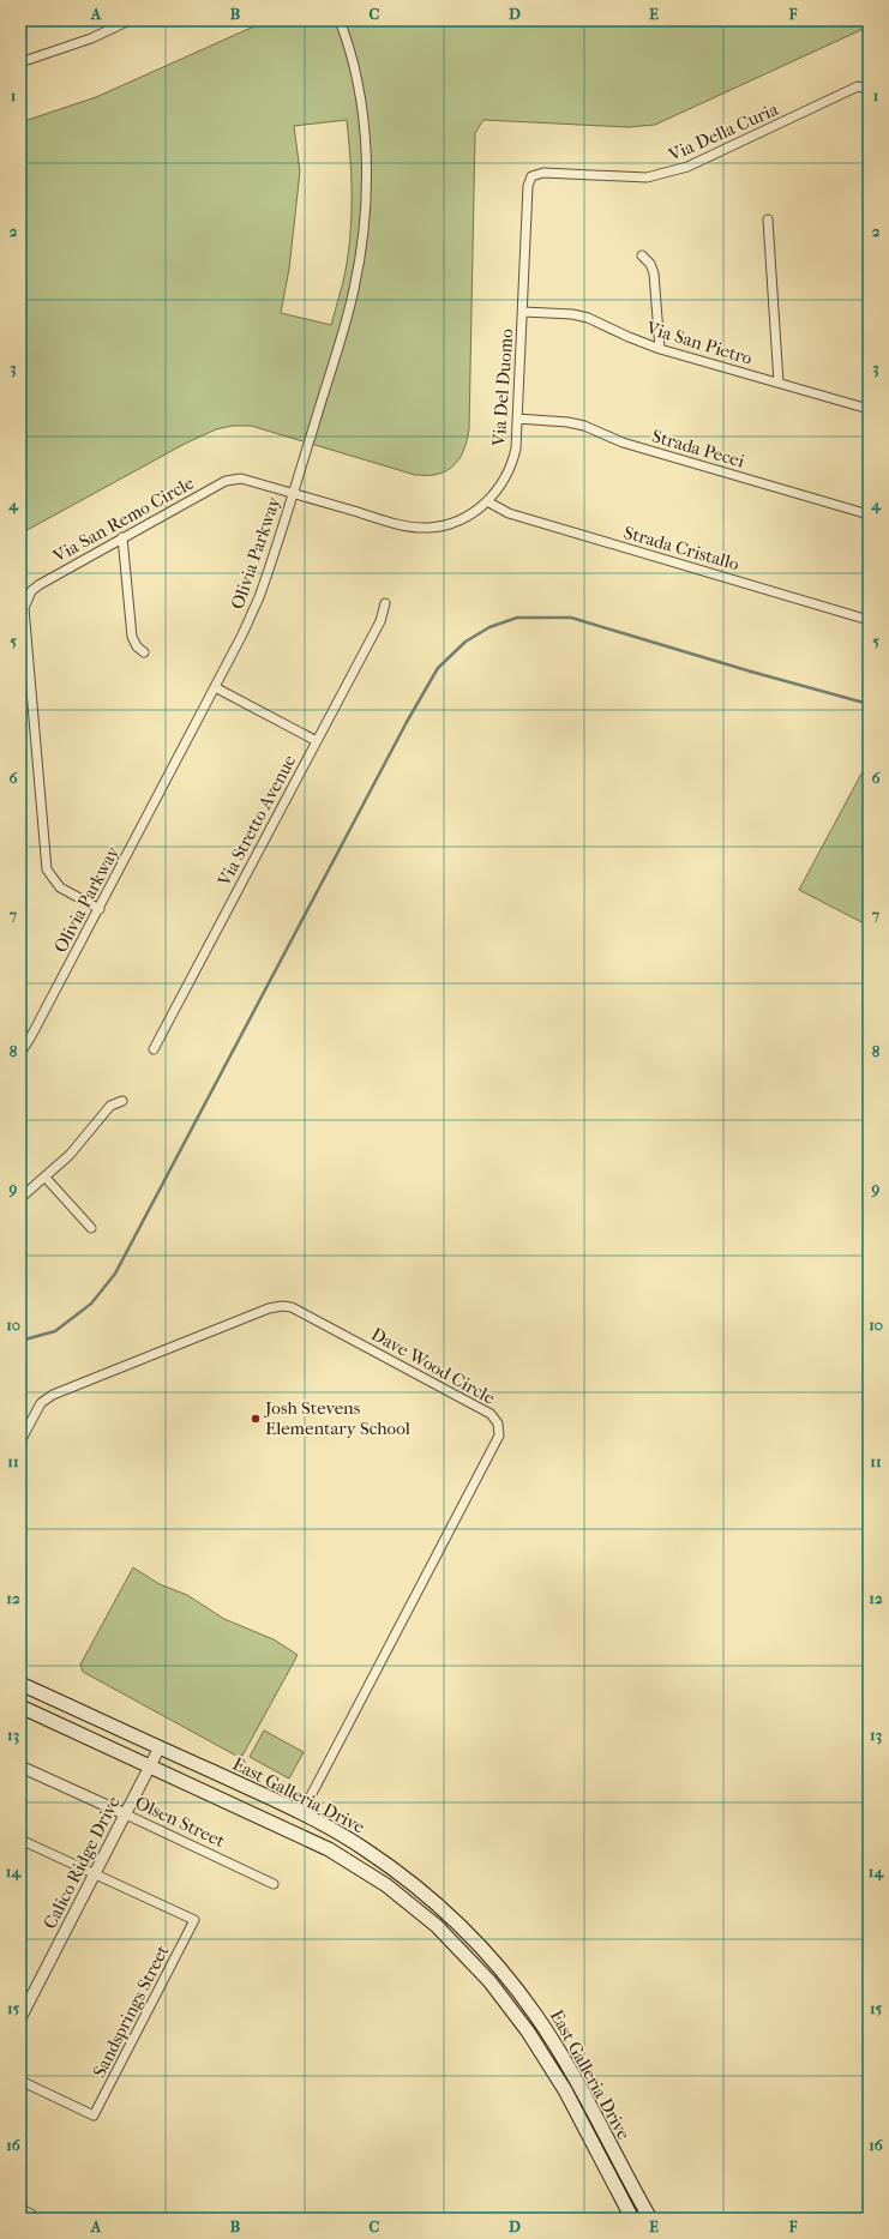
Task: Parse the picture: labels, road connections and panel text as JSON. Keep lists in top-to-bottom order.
{
  "streets": {
    "main road": ["East Galleria Drive"],
    "street": [
      "Via Della Curia",
      "Via San Pietro",
      "Via Del Duomo",
      "Strada Pecei",
      "Via San Remo Circle",
      "Strada Cristallo",
      "Olivia Parkway",
      "Via Stretto Avenue",
      "Dave Wood Circle",
      "Olsen Street",
      "Calico Ridge Drive",
      "Sandsprings Street"
    ]
  },
  "crossings": [
    ["Via Della Curia", "Via Del Duomo"],
    ["Via San Pietro", "Via Del Duomo"],
    ["Via Del Duomo", "Strada Pecei"],
    ["Via Del Duomo", "Via San Remo Circle"],
    ["Via Del Duomo", "Strada Cristallo"],
    ["Via Del Duomo", "Olivia Parkway"],
    ["Via San Remo Circle", "Olivia Parkway"],
    ["Dave Wood Circle", "East Galleria Drive"],
    ["East Galleria Drive", "Calico Ridge Drive"],
    ["Olsen Street", "Calico Ridge Drive"],
    ["Calico Ridge Drive", "Sandsprings Street"]
  ],
  "places": ["Josh Stevens Elementary School"],
  "grid": {
    "columns": [
      "A",
      "B",
      "C",
      "D",
      "E",
      "F"
    ],
    "rows": [
      "1",
      "2",
      "3",
      "4",
      "5",
      "6",
      "7",
      "8",
      "9",
      "10",
      "11",
      "12",
      "13",
      "14",
      "15",
      "16"
    ]
  }
}
